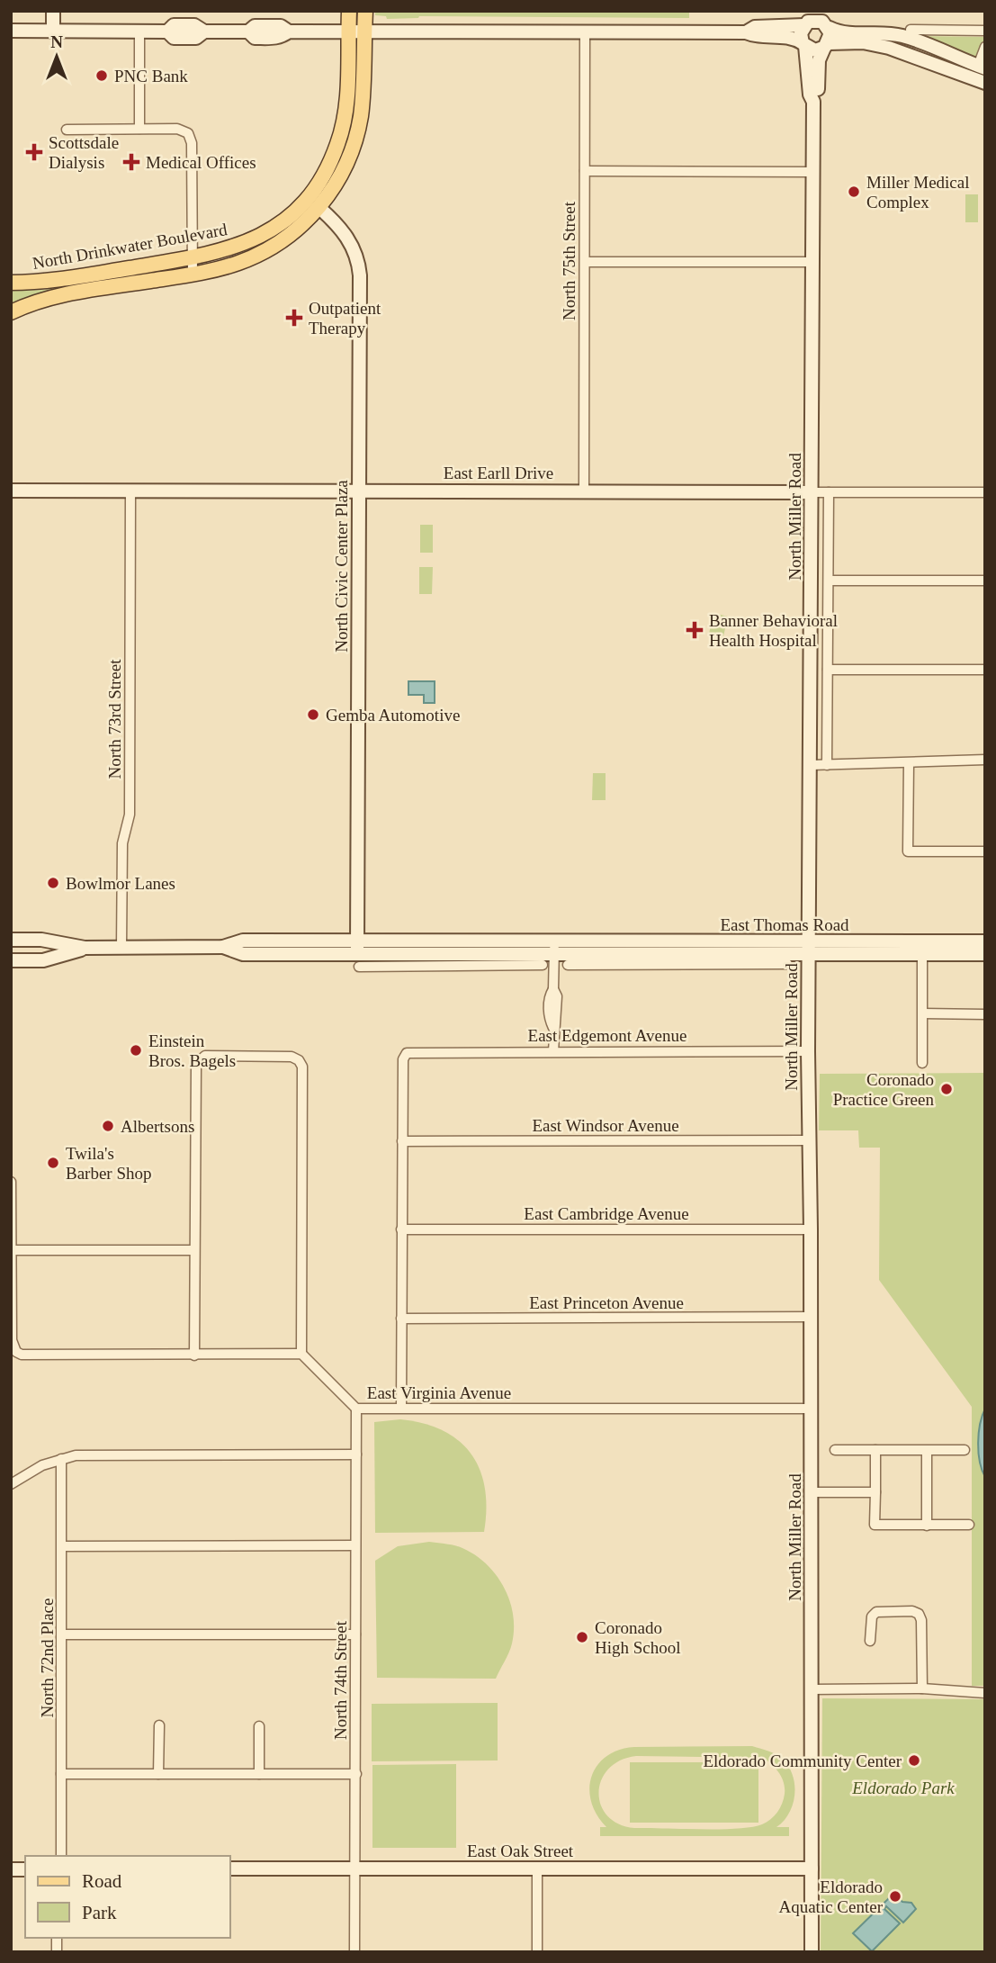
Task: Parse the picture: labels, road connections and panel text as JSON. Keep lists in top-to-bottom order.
{
  "streets": {
    "main road": ["North Drinkwater Boulevard"],
    "street": [
      "North 75th Street",
      "East Earll Drive",
      "North Miller Road",
      "North Civic Center Plaza",
      "North 73rd Street",
      "East Thomas Road",
      "East Edgemont Avenue",
      "East Windsor Avenue",
      "East Cambridge Avenue",
      "East Princeton Avenue",
      "East Virginia Avenue",
      "North 72nd Place",
      "North 74th Street",
      "East Oak Street"
    ]
  },
  "crossings": [
    ["North Drinkwater Boulevard", "North Civic Center Plaza"],
    ["North 75th Street", "East Earll Drive"],
    ["East Earll Drive", "North Miller Road"],
    ["East Earll Drive", "North Civic Center Plaza"],
    ["East Earll Drive", "North 73rd Street"],
    ["North Miller Road", "East Thomas Road"],
    ["North Miller Road", "East Edgemont Avenue"],
    ["North Miller Road", "East Windsor Avenue"],
    ["North Miller Road", "East Cambridge Avenue"],
    ["North Miller Road", "East Princeton Avenue"],
    ["North Miller Road", "East Virginia Avenue"],
    ["North Miller Road", "East Oak Street"],
    ["North Civic Center Plaza", "East Thomas Road"],
    ["North 73rd Street", "East Thomas Road"],
    ["East Edgemont Avenue", "East Windsor Avenue"],
    ["East Virginia Avenue", "North 74th Street"],
    ["North 74th Street", "East Oak Street"]
  ],
  "parks": ["Eldorado Park"],
  "places": {
    "other": [
      "PNC Bank",
      "Miller Medical Complex",
      "Gemba Automotive",
      "Bowlmor Lanes",
      "Einstein Bros. Bagels",
      "Coronado Practice Green",
      "Albertsons",
      "Twila's Barber Shop",
      "Coronado High School",
      "Eldorado Community Center",
      "Eldorado Aquatic Center"
    ],
    "health": [
      "Scottsdale Dialysis",
      "Medical Offices",
      "Outpatient Therapy",
      "Banner Behavioral Health Hospital"
    ]
  },
  "legend": ["Road", "Park"],
  "north": "top"
}
